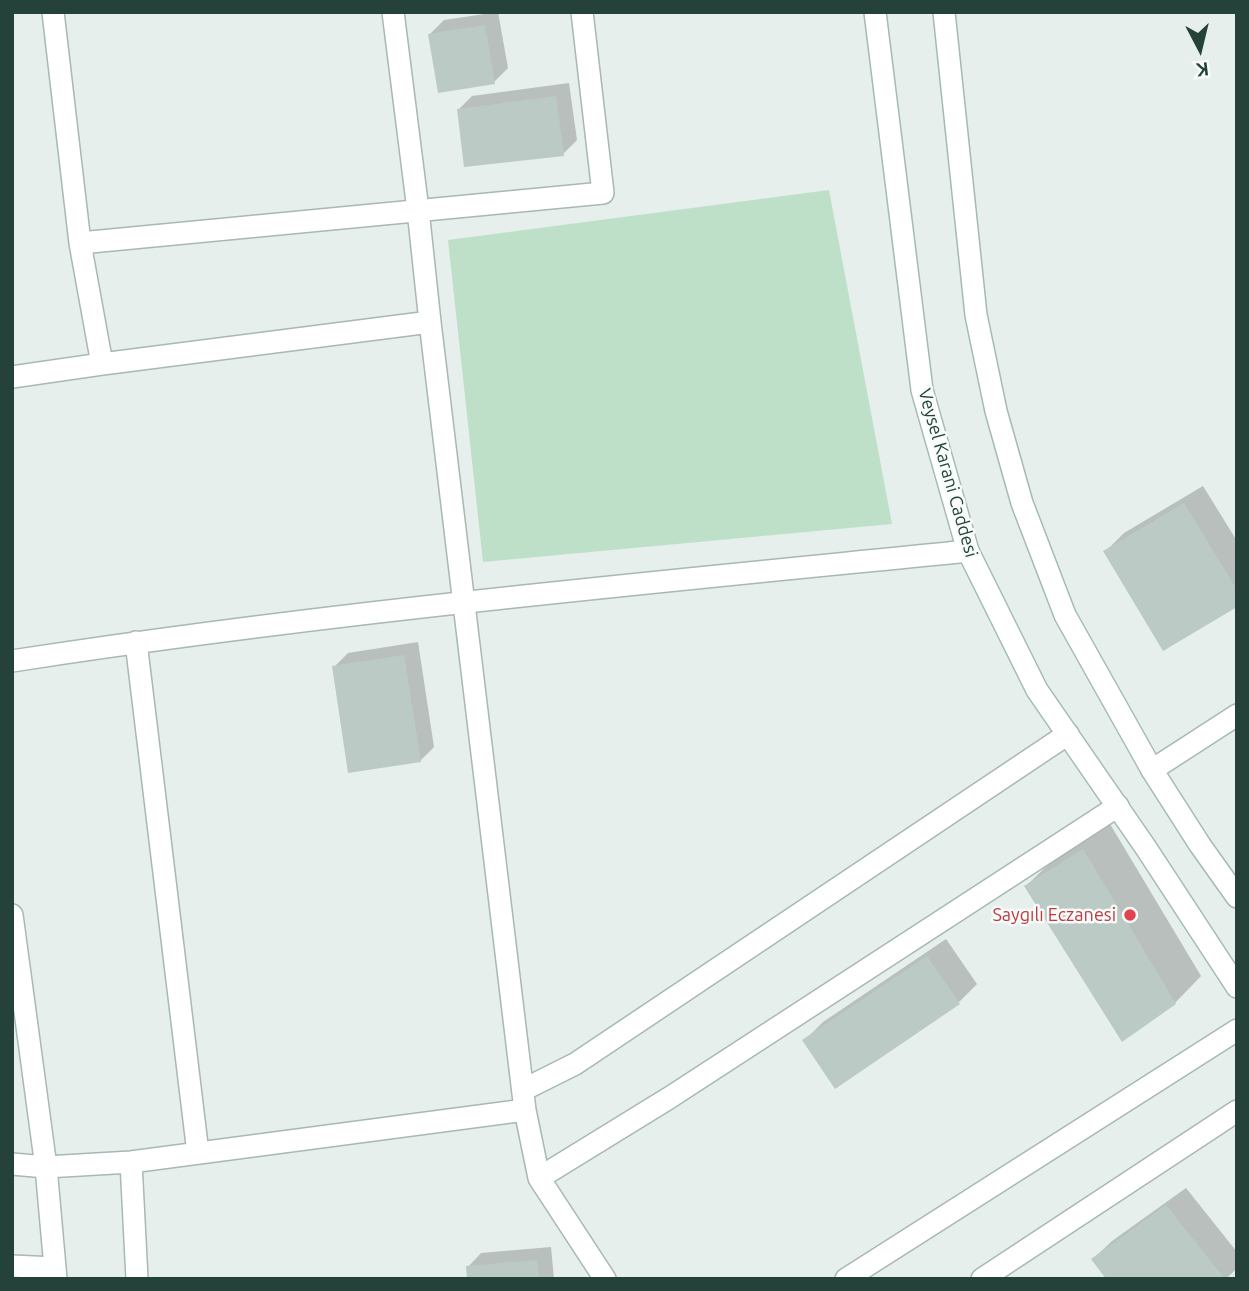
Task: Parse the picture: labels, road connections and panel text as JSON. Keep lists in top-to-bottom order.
{
  "streets": {
    "street": ["Veysel Karani Caddesi"]
  },
  "places": ["Saygılı Eczanesi"],
  "north": "bottom"
}
